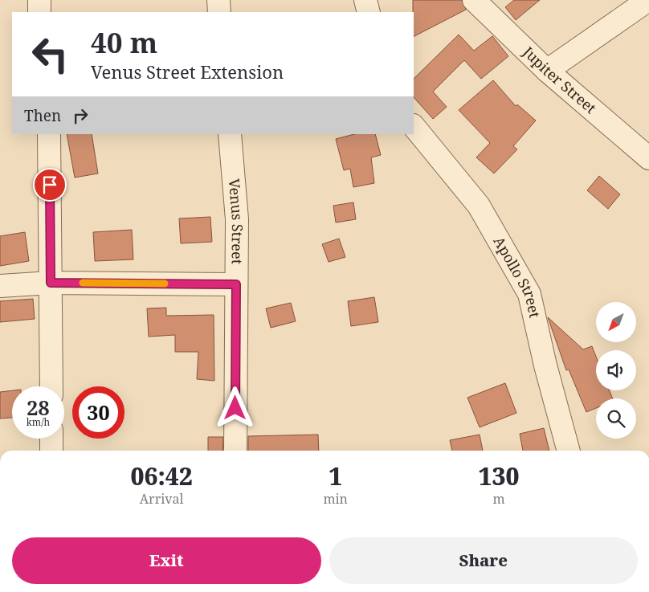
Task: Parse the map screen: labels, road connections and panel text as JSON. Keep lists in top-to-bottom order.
{
  "streets": {
    "street": ["Jupiter Street", "Venus Street", "Apollo Street"]
  },
  "north": "bottom left",
  "page": {
    "turn": ["40 m", "Venus Street Extension"],
    "then": "Then",
    "speed": "28 km/h",
    "limit": "30",
    "eta": [
      "06:42",
      "Arrival",
      "1",
      "min",
      "130",
      "m"
    ],
    "buttons": ["Exit", "Share"]
  }
}
